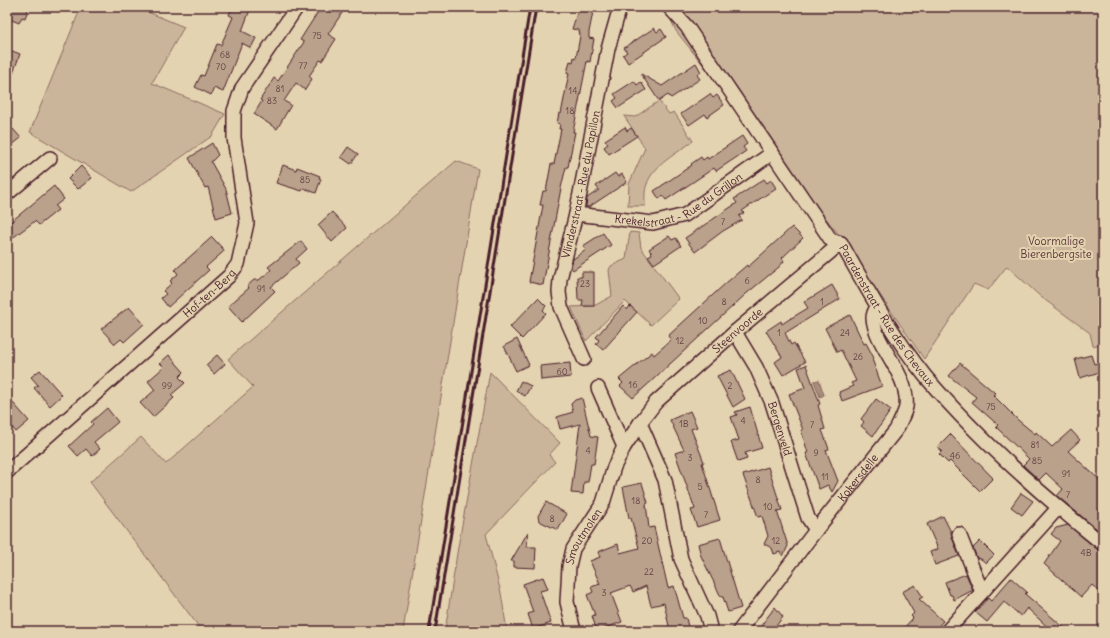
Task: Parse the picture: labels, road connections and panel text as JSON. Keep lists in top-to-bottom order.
{
  "streets": {
    "street": [
      "Vlinderstraat - Rue du Papillon",
      "Krekelstraat - Rue du Grillon",
      "Hof-ten-Berg",
      "Paardenstraat - Rue des Chevaux",
      "Steenvoorde",
      "Bergenveld",
      "Kokersdelle",
      "Smoutmolen"
    ]
  },
  "crossings": [
    ["Vlinderstraat - Rue du Papillon", "Krekelstraat - Rue du Grillon"],
    ["Krekelstraat - Rue du Grillon", "Paardenstraat - Rue des Chevaux"],
    ["Paardenstraat - Rue des Chevaux", "Steenvoorde"],
    ["Paardenstraat - Rue des Chevaux", "Kokersdelle"],
    ["Steenvoorde", "Bergenveld"],
    ["Steenvoorde", "Smoutmolen"],
    ["Bergenveld", "Kokersdelle"]
  ],
  "parks": ["Voormalige Bierenbergsite"],
  "house_numbers": [
    "75",
    "68",
    "77",
    "70",
    "81",
    "14",
    "83",
    "18",
    "85",
    "7",
    "6",
    "23",
    "91",
    "8",
    "1",
    "10",
    "1",
    "24",
    "12",
    "26",
    "60",
    "16",
    "99",
    "2",
    "75",
    "4",
    "1B",
    "7",
    "81",
    "4",
    "9",
    "46",
    "3",
    "85",
    "91",
    "11",
    "8",
    "5",
    "7",
    "18",
    "10",
    "7",
    "8",
    "20",
    "12",
    "4B",
    "22",
    "3"
  ]
}
